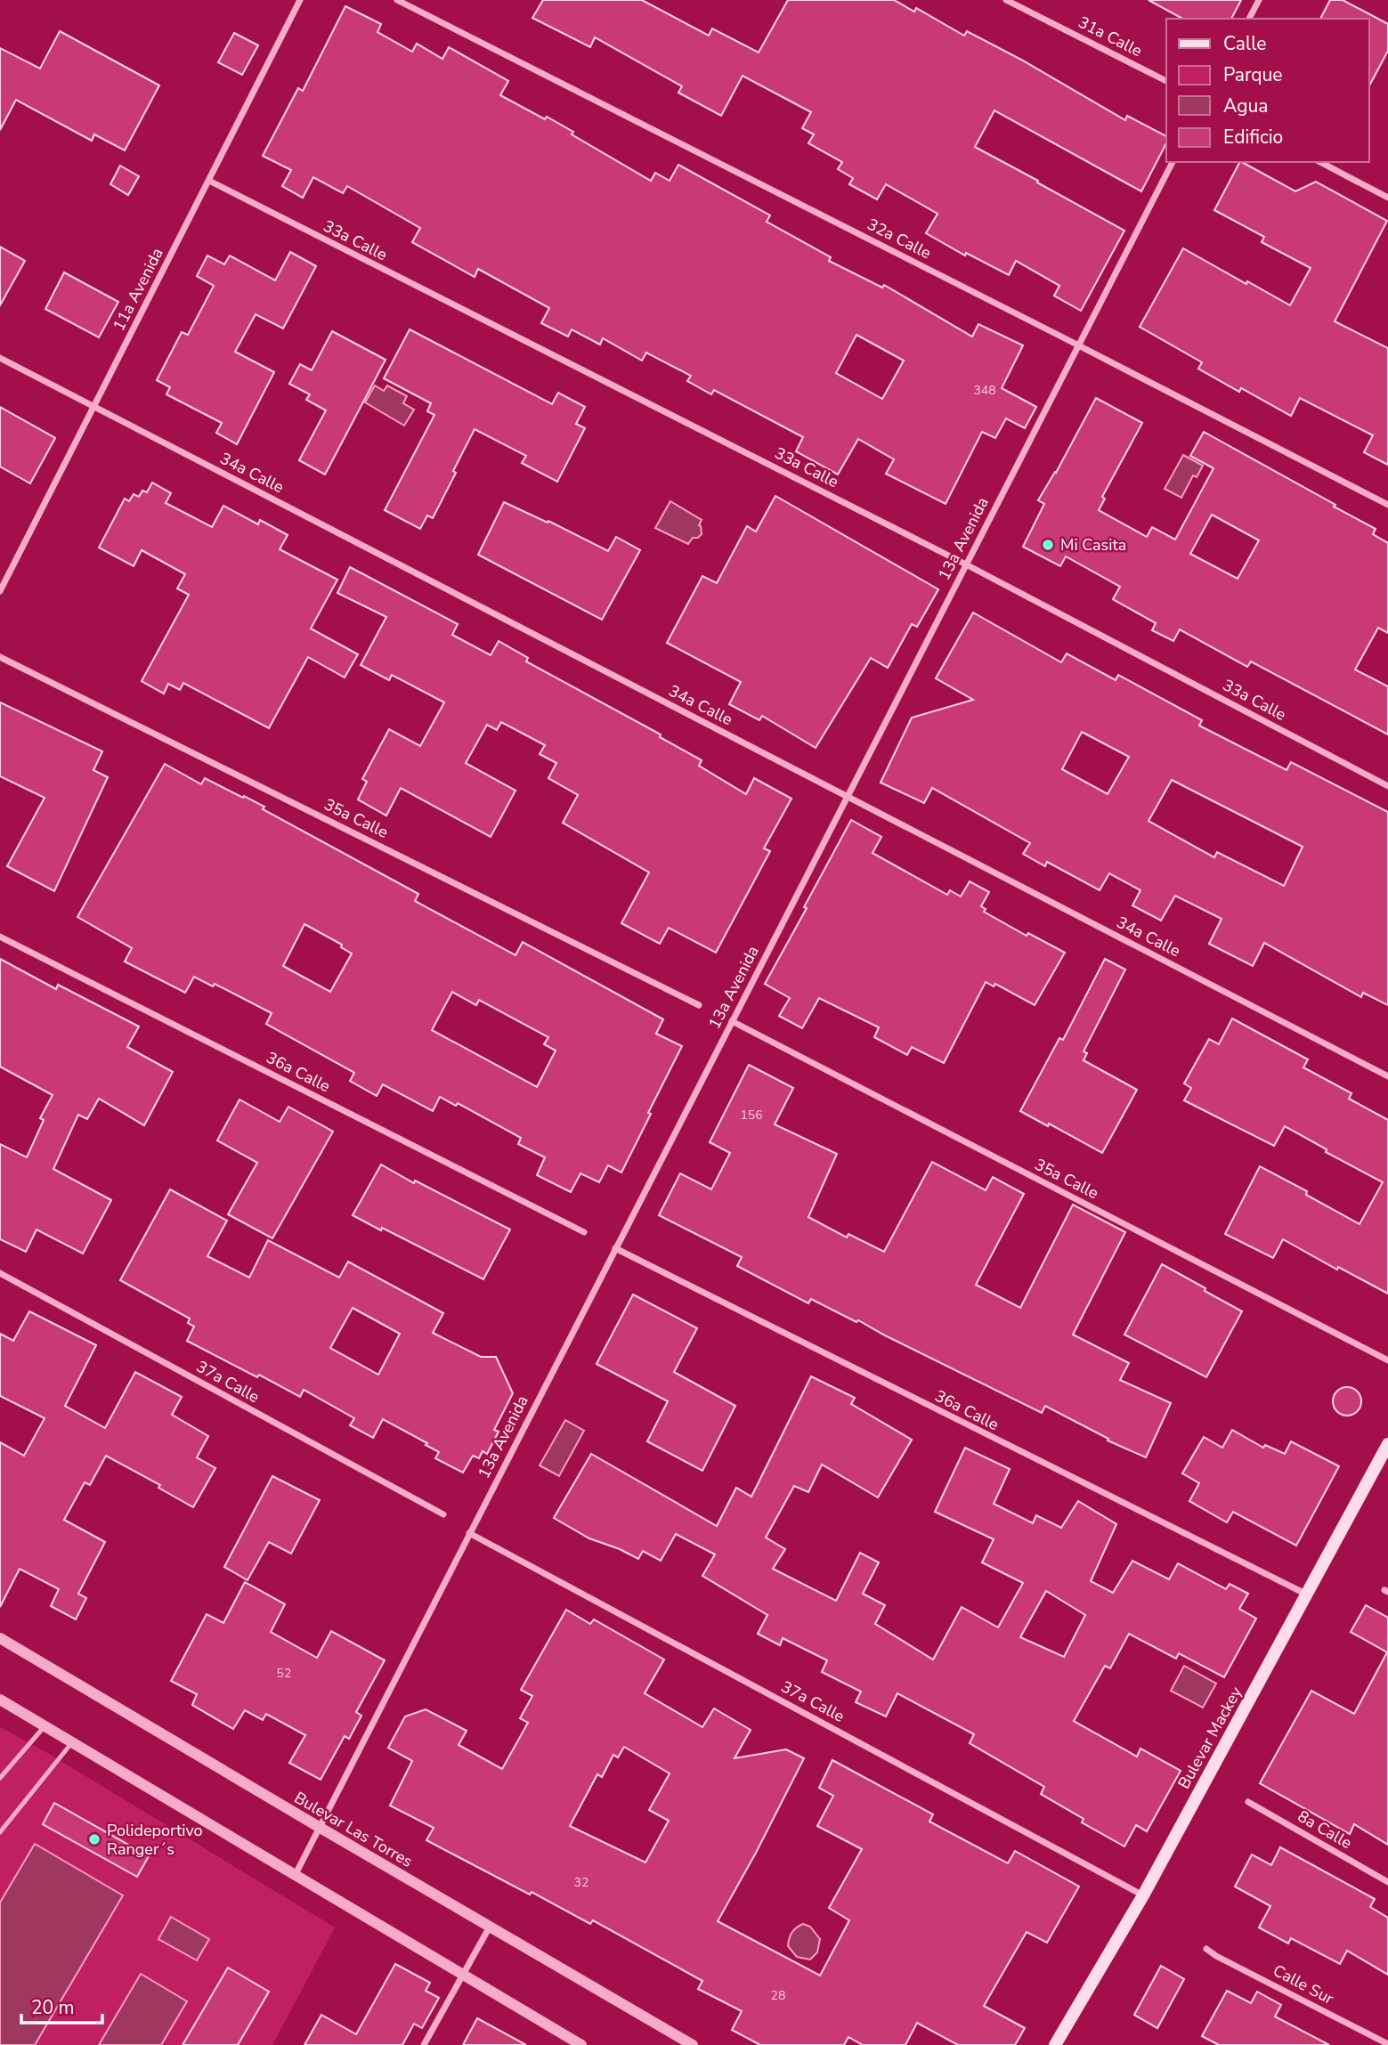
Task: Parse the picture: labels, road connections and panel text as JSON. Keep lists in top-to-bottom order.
{
  "streets": {
    "main road": ["Bulevar Mackey"],
    "street": [
      "31a Calle",
      "32a Calle",
      "33a Calle",
      "11a Avenida",
      "34a Calle",
      "13a Avenida",
      "35a Calle",
      "36a Calle",
      "37a Calle",
      "Bulevar Las Torres",
      "8a Calle",
      "Calle Sur"
    ]
  },
  "crossings": [
    ["32a Calle", "13a Avenida"],
    ["33a Calle", "11a Avenida"],
    ["33a Calle", "13a Avenida"],
    ["11a Avenida", "34a Calle"],
    ["34a Calle", "13a Avenida"],
    ["13a Avenida", "35a Calle"],
    ["13a Avenida", "36a Calle"],
    ["13a Avenida", "37a Calle"],
    ["13a Avenida", "Bulevar Las Torres"],
    ["36a Calle", "Bulevar Mackey"],
    ["37a Calle", "Bulevar Mackey"]
  ],
  "places": ["Mi Casita", "Polideportivo Ranger´s"],
  "house_numbers": [
    "348",
    "156",
    "52",
    "32",
    "28"
  ],
  "legend": [
    "Calle",
    "Parque",
    "Agua",
    "Edificio"
  ],
  "scale_bar": "20 m"
}
